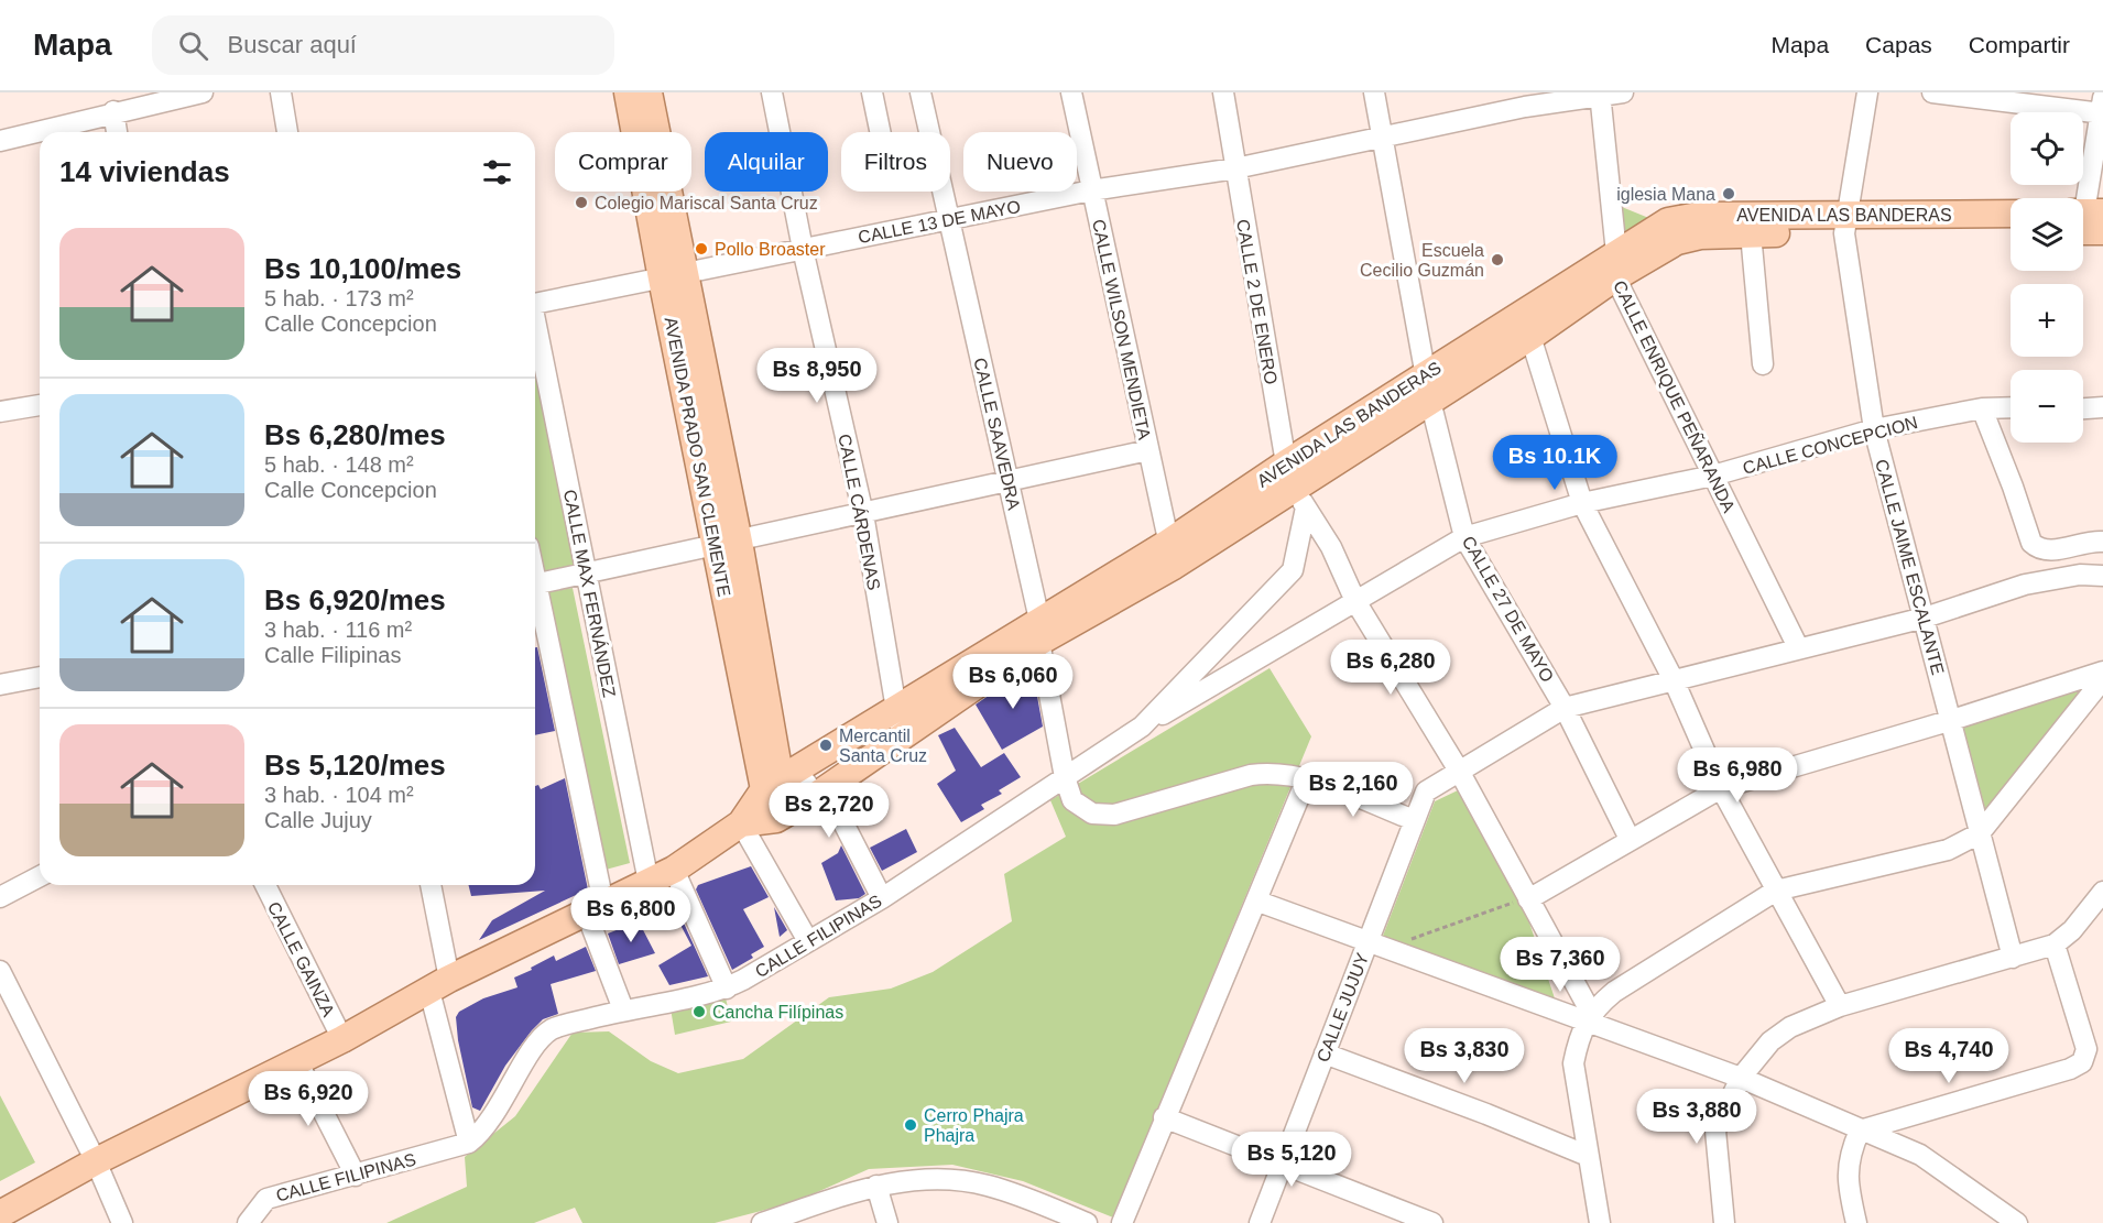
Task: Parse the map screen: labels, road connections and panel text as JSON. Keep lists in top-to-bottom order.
{
  "streets": {
    "main road": ["AVENIDA LAS BANDERAS", "AVENIDA PRADO SAN CLEMENTE"],
    "street": [
      "CALLE 13 DE MAYO",
      "CALLE 2 DE ENERO",
      "CALLE WILSON MENDIETA",
      "CALLE ENRIQUE PEÑARANDA",
      "CALLE SAAVEDRA",
      "CALLE CONCEPCION",
      "CALLE CÁRDENAS",
      "CALLE JAIME ESCALANTE",
      "CALLE MAX FERNÁNDEZ",
      "CALLE 27 DE MAYO",
      "CALLE FILIPINAS",
      "CALLE GAINZA",
      "CALLE JUJUY"
    ]
  },
  "crossings": [
    ["AVENIDA LAS BANDERAS", "CALLE 2 DE ENERO"],
    ["AVENIDA LAS BANDERAS", "CALLE WILSON MENDIETA"],
    ["AVENIDA LAS BANDERAS", "CALLE ENRIQUE PEÑARANDA"],
    ["AVENIDA LAS BANDERAS", "CALLE SAAVEDRA"],
    ["AVENIDA LAS BANDERAS", "AVENIDA PRADO SAN CLEMENTE"],
    ["AVENIDA LAS BANDERAS", "CALLE CÁRDENAS"],
    ["AVENIDA LAS BANDERAS", "CALLE JAIME ESCALANTE"],
    ["AVENIDA LAS BANDERAS", "CALLE MAX FERNÁNDEZ"],
    ["AVENIDA LAS BANDERAS", "CALLE 27 DE MAYO"],
    ["AVENIDA LAS BANDERAS", "CALLE FILIPINAS"],
    ["AVENIDA LAS BANDERAS", "CALLE GAINZA"],
    ["CALLE 13 DE MAYO", "CALLE 2 DE ENERO"],
    ["CALLE 13 DE MAYO", "CALLE WILSON MENDIETA"],
    ["CALLE 13 DE MAYO", "CALLE ENRIQUE PEÑARANDA"],
    ["CALLE 13 DE MAYO", "CALLE SAAVEDRA"],
    ["CALLE 13 DE MAYO", "AVENIDA PRADO SAN CLEMENTE"],
    ["CALLE 13 DE MAYO", "CALLE CÁRDENAS"],
    ["CALLE 13 DE MAYO", "CALLE 27 DE MAYO"],
    ["CALLE 2 DE ENERO", "CALLE FILIPINAS"],
    ["CALLE ENRIQUE PEÑARANDA", "CALLE CONCEPCION"],
    ["CALLE SAAVEDRA", "CALLE FILIPINAS"],
    ["CALLE SAAVEDRA", "CALLE JUJUY"],
    ["CALLE CONCEPCION", "CALLE JAIME ESCALANTE"],
    ["CALLE CONCEPCION", "CALLE 27 DE MAYO"],
    ["CALLE CONCEPCION", "CALLE FILIPINAS"]
  ],
  "places": [
    "iglesia Mana",
    "Colegio Mariscal Santa Cruz",
    "Pollo Broaster",
    "Escuela Cecilio Guzmán",
    "Mercantil Santa Cruz",
    "Cancha Filípinas",
    "Cerro Phajra Phajra"
  ],
  "page": {
    "header": "Mapa",
    "search": "Buscar aquí",
    "nav": ["Mapa", "Capas", "Compartir"],
    "map_buttons": ["+", "−"],
    "chip": [
      "Comprar",
      "Alquilar",
      "Filtros",
      "Nuevo"
    ],
    "heading": "14 viviendas",
    "list": [
      {
        "name": "Bs 10,100/mes",
        "note": "5 hab. · 173 m² · Calle Concepcion"
      },
      {
        "name": "Bs 6,280/mes",
        "note": "5 hab. · 148 m² · Calle Concepcion"
      },
      {
        "name": "Bs 6,920/mes",
        "note": "3 hab. · 116 m² · Calle Filipinas"
      },
      {
        "name": "Bs 5,120/mes",
        "note": "3 hab. · 104 m² · Calle Jujuy"
      }
    ],
    "price": [
      "Bs 8,950",
      "Bs 10.1K",
      "Bs 6,280",
      "Bs 6,060",
      "Bs 6,980",
      "Bs 2,160",
      "Bs 2,720",
      "Bs 6,800",
      "Bs 7,360",
      "Bs 3,830",
      "Bs 4,740",
      "Bs 6,920",
      "Bs 3,880",
      "Bs 5,120"
    ]
  }
}
